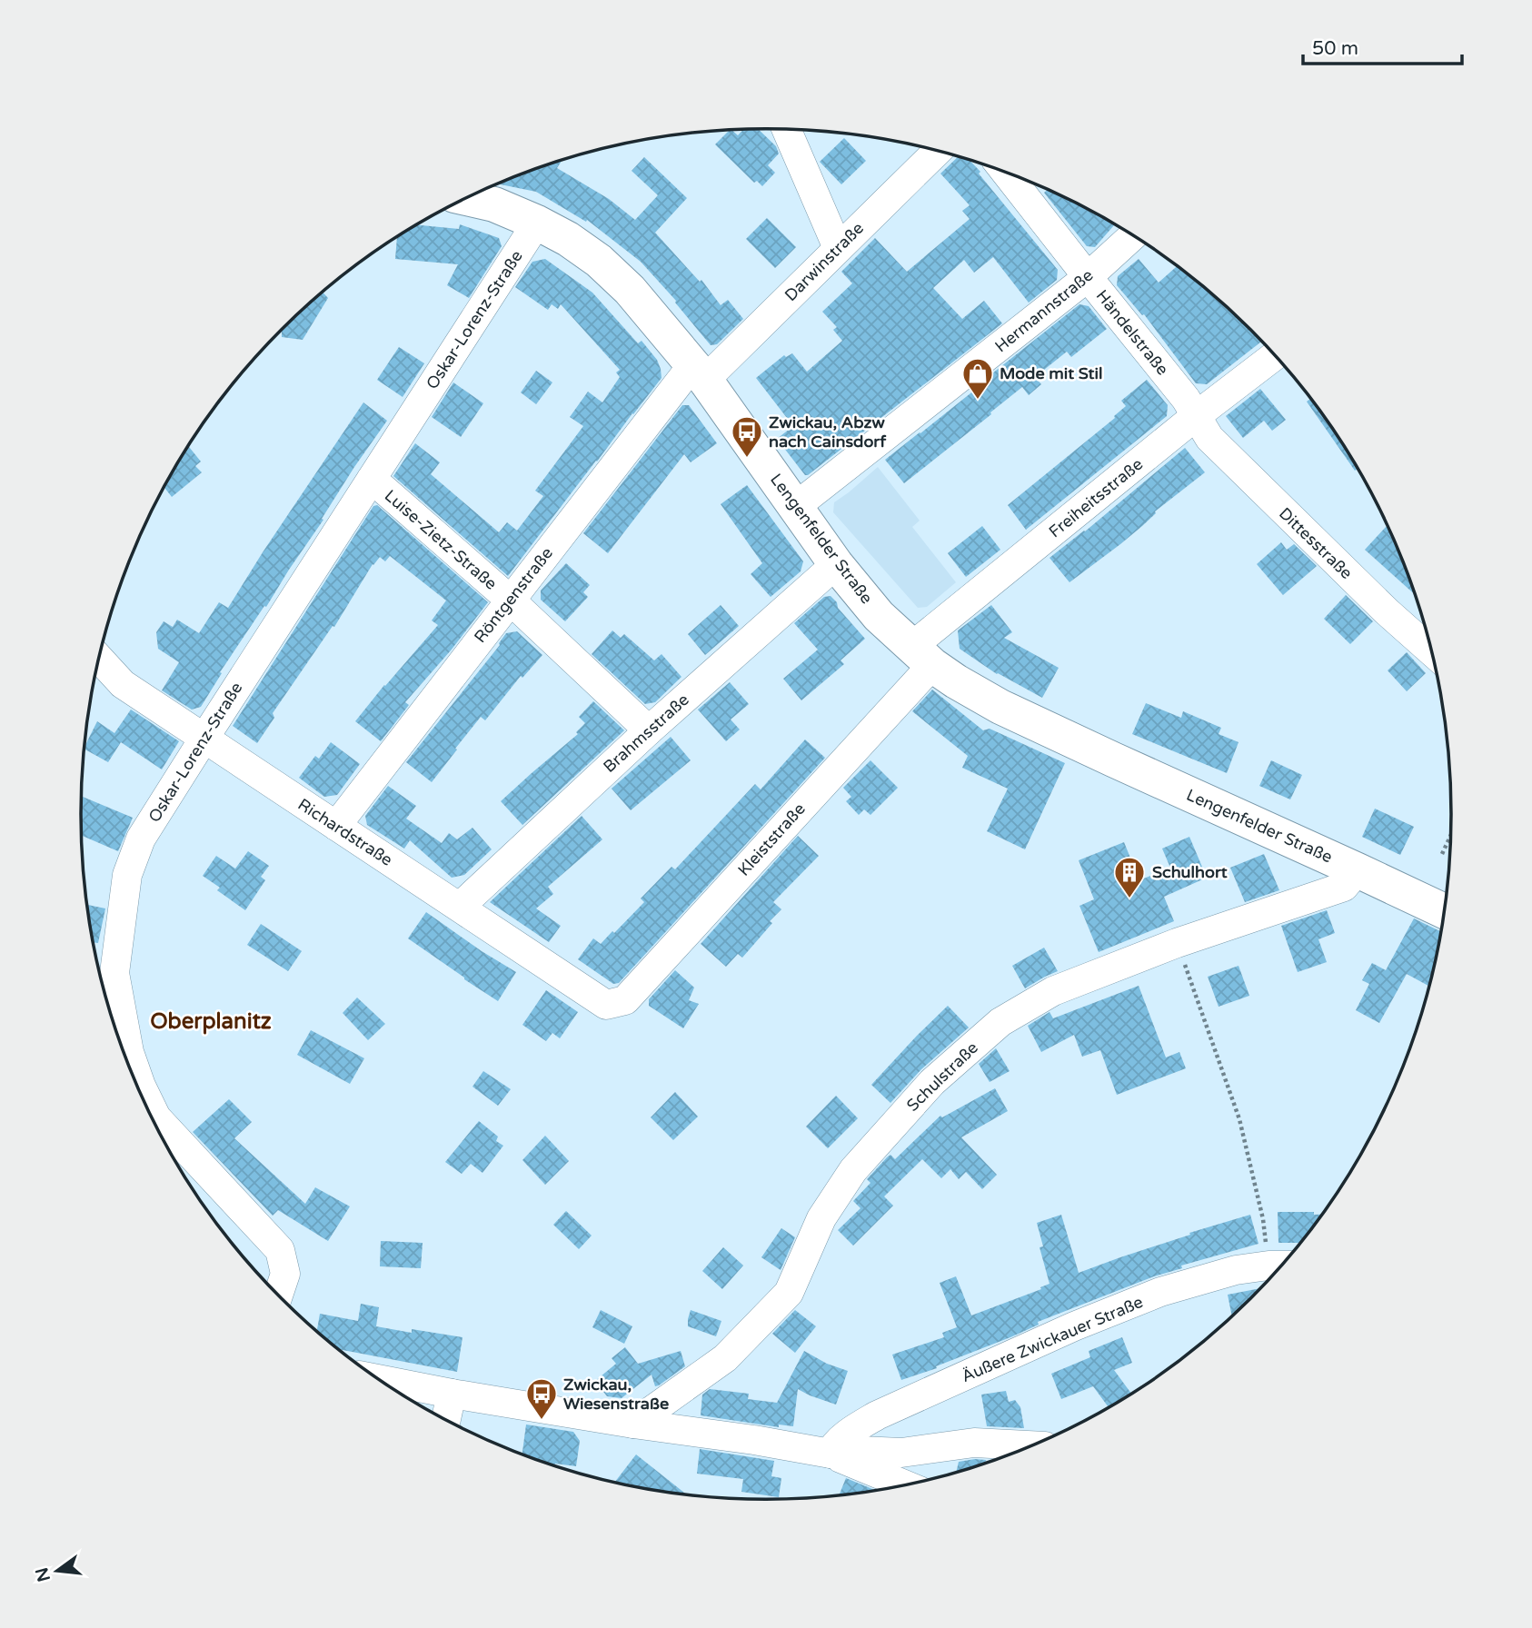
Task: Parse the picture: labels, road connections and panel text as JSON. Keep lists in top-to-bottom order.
{
  "streets": {
    "main road": ["Lengenfelder Straße"],
    "street": [
      "Darwinstraße",
      "Hermannstraße",
      "Oskar-Lorenz-Straße",
      "Händelstraße",
      "Freiheitsstraße",
      "Luise-Zietz-Straße",
      "Dittesstraße",
      "Röntgenstraße",
      "Brahmsstraße",
      "Richardstraße",
      "Kleiststraße",
      "Schulstraße",
      "Äußere Zwickauer Straße"
    ]
  },
  "crossings": [
    ["Darwinstraße", "Lengenfelder Straße"],
    ["Darwinstraße", "Röntgenstraße"],
    ["Hermannstraße", "Händelstraße"],
    ["Hermannstraße", "Lengenfelder Straße"],
    ["Oskar-Lorenz-Straße", "Lengenfelder Straße"],
    ["Oskar-Lorenz-Straße", "Luise-Zietz-Straße"],
    ["Oskar-Lorenz-Straße", "Richardstraße"],
    ["Händelstraße", "Freiheitsstraße"],
    ["Händelstraße", "Dittesstraße"],
    ["Freiheitsstraße", "Lengenfelder Straße"],
    ["Freiheitsstraße", "Dittesstraße"],
    ["Freiheitsstraße", "Kleiststraße"],
    ["Lengenfelder Straße", "Röntgenstraße"],
    ["Lengenfelder Straße", "Brahmsstraße"],
    ["Lengenfelder Straße", "Kleiststraße"],
    ["Lengenfelder Straße", "Schulstraße"],
    ["Luise-Zietz-Straße", "Röntgenstraße"],
    ["Luise-Zietz-Straße", "Brahmsstraße"],
    ["Röntgenstraße", "Richardstraße"],
    ["Brahmsstraße", "Richardstraße"],
    ["Richardstraße", "Kleiststraße"]
  ],
  "districts": ["Oberplanitz"],
  "places": {
    "shop": ["Mode mit Stil"],
    "bus stop": ["Zwickau, Abzw nach Cainsdorf", "Zwickau, Wiesenstraße"],
    "building": ["Schulhort"]
  },
  "scale_bar": "50 m",
  "north": "left"
}
